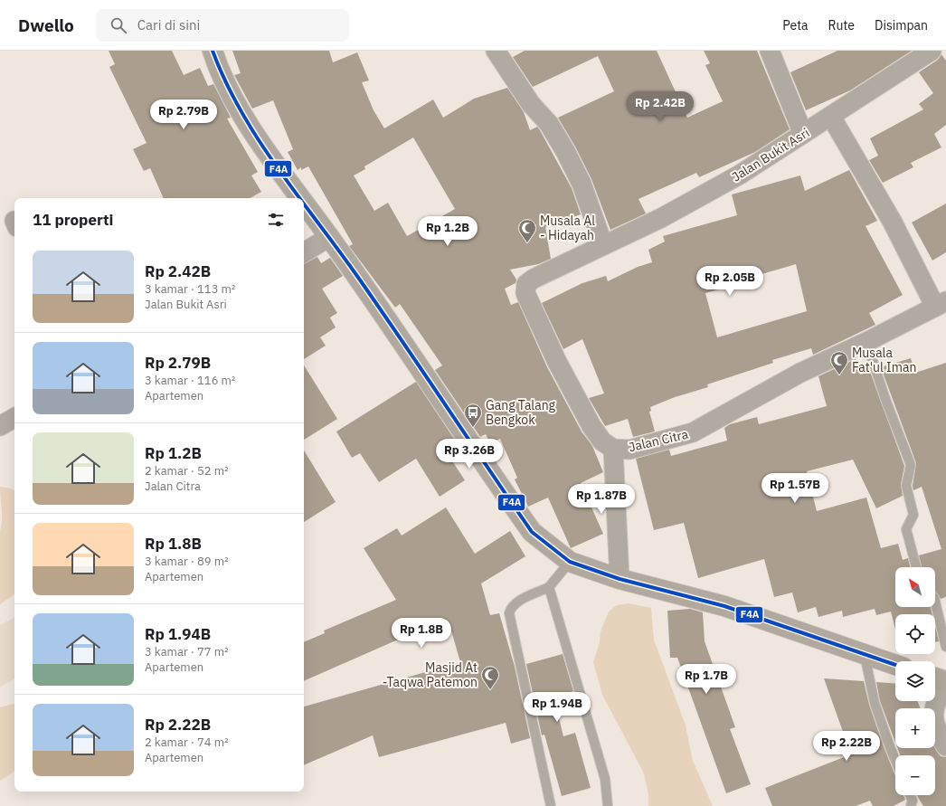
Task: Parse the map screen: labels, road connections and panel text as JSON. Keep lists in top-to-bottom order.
{
  "streets": {
    "street": ["Jalan Bukit Asri", "Jalan Citra"]
  },
  "crossings": [
    ["Jalan Bukit Asri", "Jalan Citra"]
  ],
  "places": {
    "mosque": ["Musala Al - Hidayah", "Musala Fat'ul Iman", "Masjid At -Taqwa Patemon"],
    "bus stop": ["Gang Talang Bengkok"]
  },
  "lines": ["transit line F4A"],
  "north": "top left",
  "page": {
    "header": "Dwello",
    "search": "Cari di sini",
    "nav": ["Peta", "Rute", "Disimpan"],
    "price": [
      "Rp 2.42B",
      "Rp 2.79B",
      "Rp 1.2B",
      "Rp 2.05B",
      "Rp 3.26B",
      "Rp 1.57B",
      "Rp 1.87B",
      "Rp 1.8B",
      "Rp 1.7B",
      "Rp 1.94B",
      "Rp 2.22B"
    ],
    "heading": "11 properti",
    "list": [
      {
        "name": "Rp 2.42B",
        "note": "3 kamar · 113 m² · Jalan Bukit Asri"
      },
      {
        "name": "Rp 2.79B",
        "note": "3 kamar · 116 m² · Apartemen"
      },
      {
        "name": "Rp 1.2B",
        "note": "2 kamar · 52 m² · Jalan Citra"
      },
      {
        "name": "Rp 1.8B",
        "note": "3 kamar · 89 m² · Apartemen"
      },
      {
        "name": "Rp 1.94B",
        "note": "3 kamar · 77 m² · Apartemen"
      },
      {
        "name": "Rp 2.22B",
        "note": "2 kamar · 74 m² · Apartemen"
      }
    ],
    "map_buttons": ["+", "−"]
  }
}
